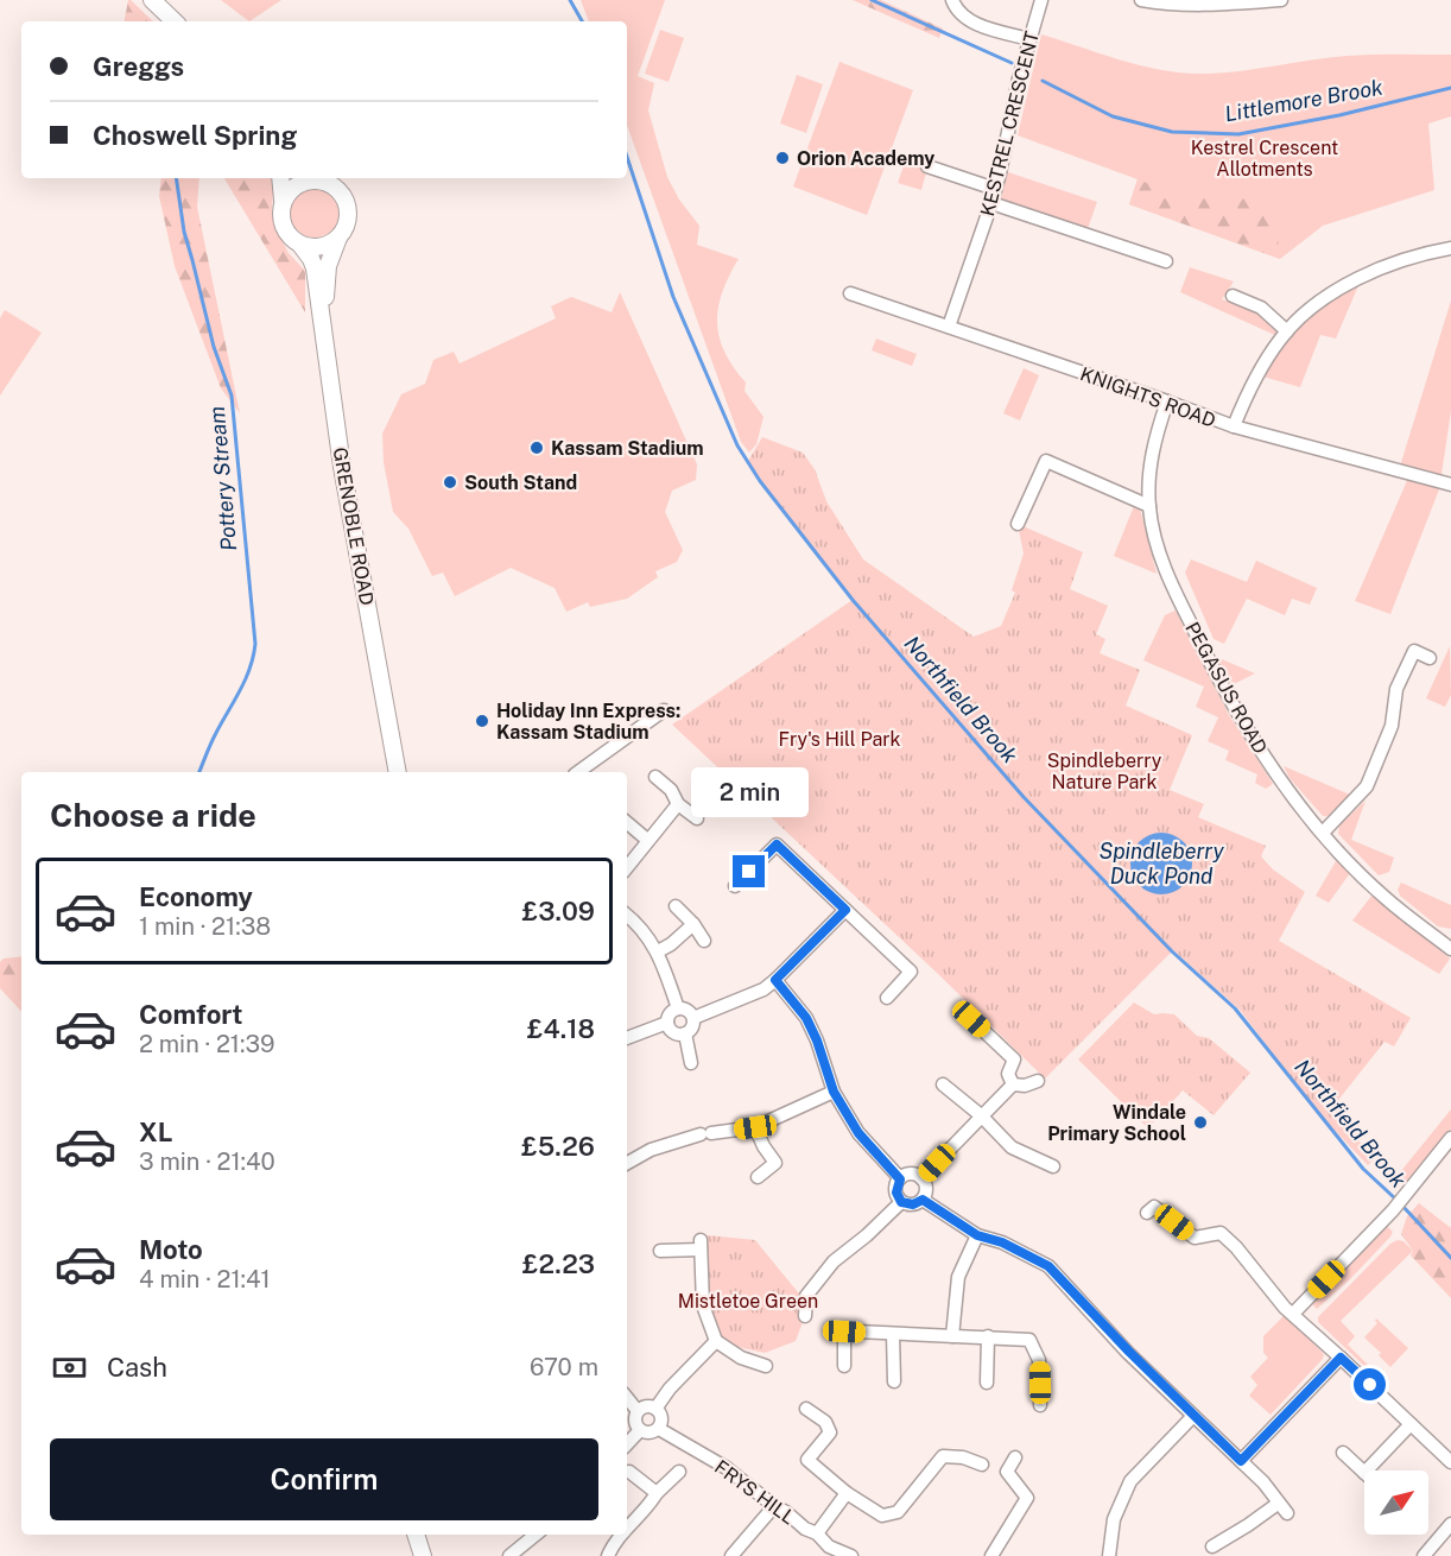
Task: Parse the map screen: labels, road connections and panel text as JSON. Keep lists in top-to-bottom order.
{
  "streets": {
    "street": [
      "KESTREL CRESCENT",
      "KNIGHTS ROAD",
      "GRENOBLE ROAD",
      "PEGASUS ROAD",
      "FRYS HILL"
    ]
  },
  "crossings": [
    ["KESTREL CRESCENT", "KNIGHTS ROAD"],
    ["KNIGHTS ROAD", "PEGASUS ROAD"]
  ],
  "water": [
    "Littlemore Brook",
    "Pottery Stream",
    "Northfield Brook",
    "Spindleberry Duck Pond"
  ],
  "parks": [
    "Kestrel Crescent Allotments",
    "Fry's Hill Park",
    "Spindleberry Nature Park",
    "Mistletoe Green"
  ],
  "places": [
    "Orion Academy",
    "Kassam Stadium",
    "South Stand",
    "Holiday Inn Express: Kassam Stadium",
    "Windale Primary School"
  ],
  "north": "top right",
  "page": {
    "banner": ["Greggs", "Choswell Spring"],
    "bubble": "2 min",
    "heading": "Choose a ride",
    "list": [
      {
        "name": "Economy",
        "note": "1 min · 21:38",
        "value": "£3.09"
      },
      {
        "name": "Comfort",
        "note": "2 min · 21:39",
        "value": "£4.18"
      },
      {
        "name": "XL",
        "note": "3 min · 21:40",
        "value": "£5.26"
      },
      {
        "name": "Moto",
        "note": "4 min · 21:41",
        "value": "£2.23"
      }
    ],
    "pay": ["Cash", "670 m"],
    "buttons": "Confirm"
  }
}
